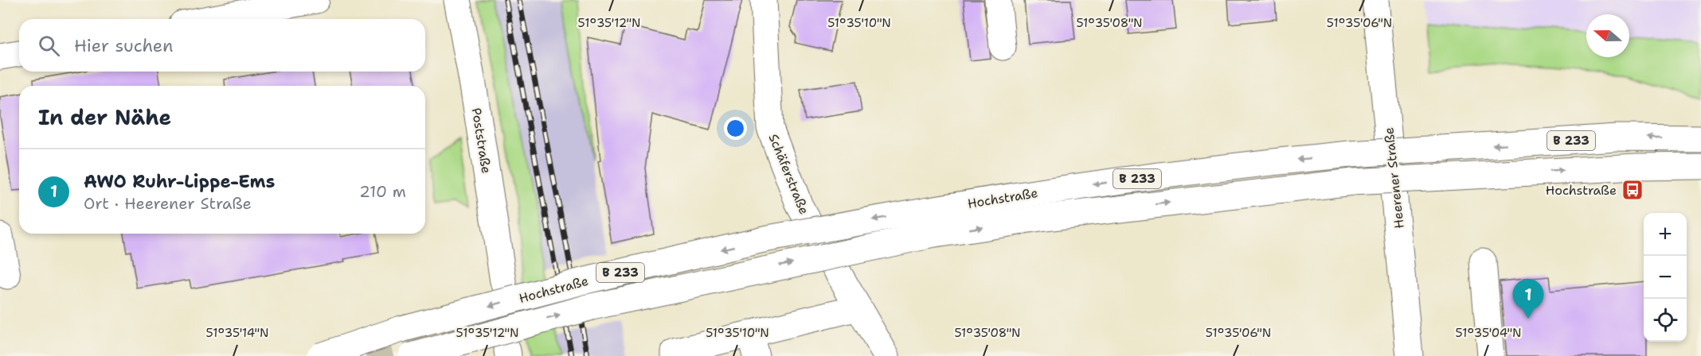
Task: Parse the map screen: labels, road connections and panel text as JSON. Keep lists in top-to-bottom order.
{
  "streets": {
    "main road": [
      "Poststraße",
      "B 233",
      "Schäferstraße",
      "Heerener Straße",
      "Hochstraße"
    ]
  },
  "places": {
    "bus stop": ["Hochstraße"]
  },
  "north": "left",
  "page": {
    "search": "Hier suchen",
    "heading": "In der Nähe",
    "list": [
      {
        "mark": "1",
        "name": "AWO Ruhr-Lippe-Ems",
        "note": "Ort · Heerener Straße",
        "value": "210 m"
      }
    ],
    "map_buttons": ["+", "−"],
    "pins": "1"
  },
  "coordinates": [
    "51°35'12\"N",
    "51°35'10\"N",
    "51°35'08\"N",
    "51°35'06\"N",
    "51°35'14\"N",
    "51°35'04\"N"
  ]
}
